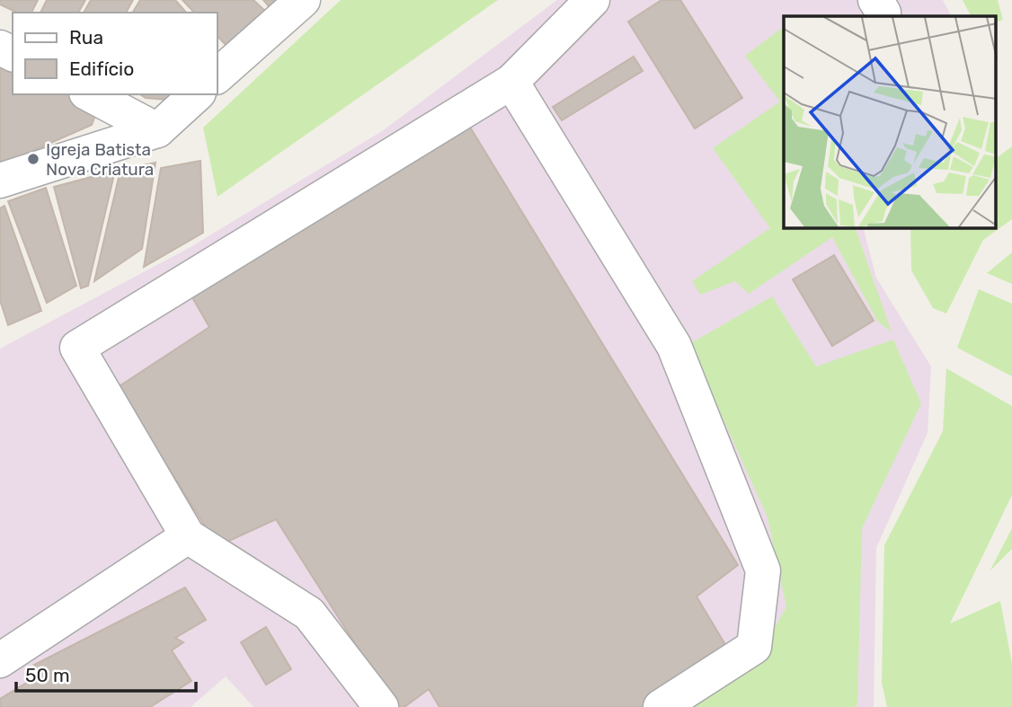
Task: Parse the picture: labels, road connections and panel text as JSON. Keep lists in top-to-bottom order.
{
  "places": ["Igreja Batista Nova Criatura"],
  "legend": ["Rua", "Edifício"],
  "scale_bar": "50 m"
}
